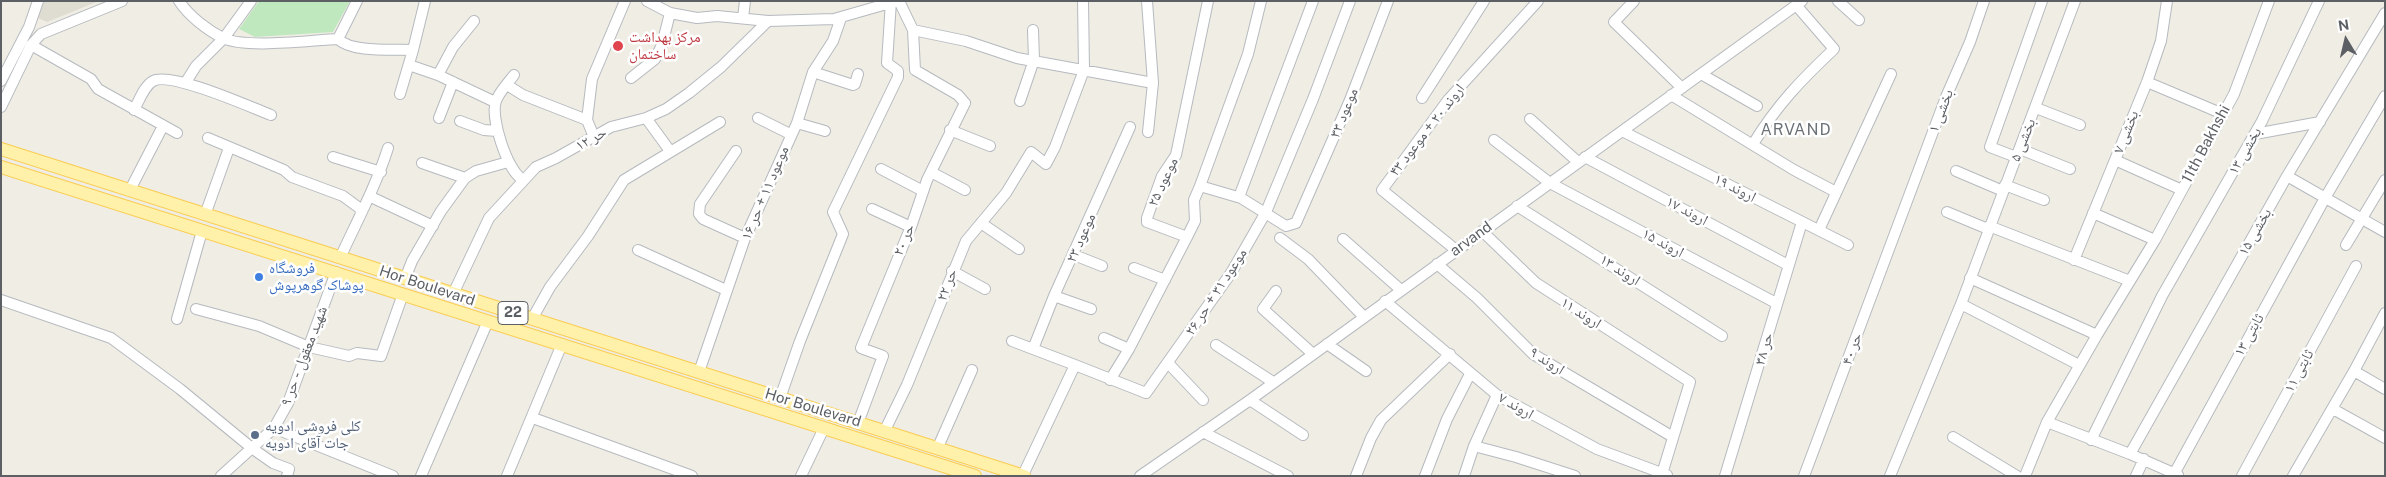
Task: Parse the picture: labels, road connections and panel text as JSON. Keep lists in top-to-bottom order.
{
  "streets": {
    "main road": ["Hor Boulevard", "22"],
    "street": [
      "بخشی ۱",
      "موعود ۳۳",
      "اروند ۲۰ + موعود ۴۳",
      "بخشی ۷",
      "حر ۱۲",
      "بخشی ۵",
      "11th Bakhshi",
      "بخشی ۱۳",
      "موعود ۲۵",
      "اروند ۱۹",
      "موعود ۱۱ + حر ۱۶",
      "اروند ۱۷",
      "بخشی ۱۵",
      "موعود ۲۳",
      "arvand",
      "حر ۲۰",
      "اروند ۱۵",
      "اروند ۱۳",
      "حر ۲۲",
      "موعود ۳۱ + حر ۲۶",
      "اروند ۱۱",
      "ثابتی ۱۳",
      "حر ۳۸",
      "حر ۴۰",
      "شهید معقول - حر ۹",
      "اروند ۹",
      "ثابتی ۱۱",
      "اروند ۷"
    ]
  },
  "crossings": [
    ["بخشی ۱", "حر ۴۰"],
    ["موعود ۳۳", "موعود ۳۱ + حر ۲۶"],
    ["اروند ۲۰ + موعود ۴۳", "arvand"],
    ["حر ۱۲", "Hor Boulevard"],
    ["اروند ۱۹", "arvand"],
    ["اروند ۱۹", "حر ۳۸"],
    ["موعود ۱۱ + حر ۱۶", "Hor Boulevard"],
    ["اروند ۱۷", "arvand"],
    ["اروند ۱۷", "حر ۳۸"],
    ["موعود ۲۳", "موعود ۳۱ + حر ۲۶"],
    ["arvand", "اروند ۱۵"],
    ["arvand", "اروند ۱۳"],
    ["arvand", "اروند ۱۱"],
    ["arvand", "اروند ۹"],
    ["arvand", "اروند ۷"],
    ["حر ۲۰", "Hor Boulevard"],
    ["اروند ۱۵", "حر ۳۸"],
    ["حر ۲۲", "Hor Boulevard"],
    ["Hor Boulevard", "شهید معقول - حر ۹"],
    ["اروند ۱۱", "اروند ۹"]
  ],
  "districts": ["ARVAND"],
  "places": ["مرکز بهداشت ساختمان", "فروشگاه پوشاک گوهرپوش", "کلی فروشی ادویه جات آقای ادویه"],
  "north": "top"
}
